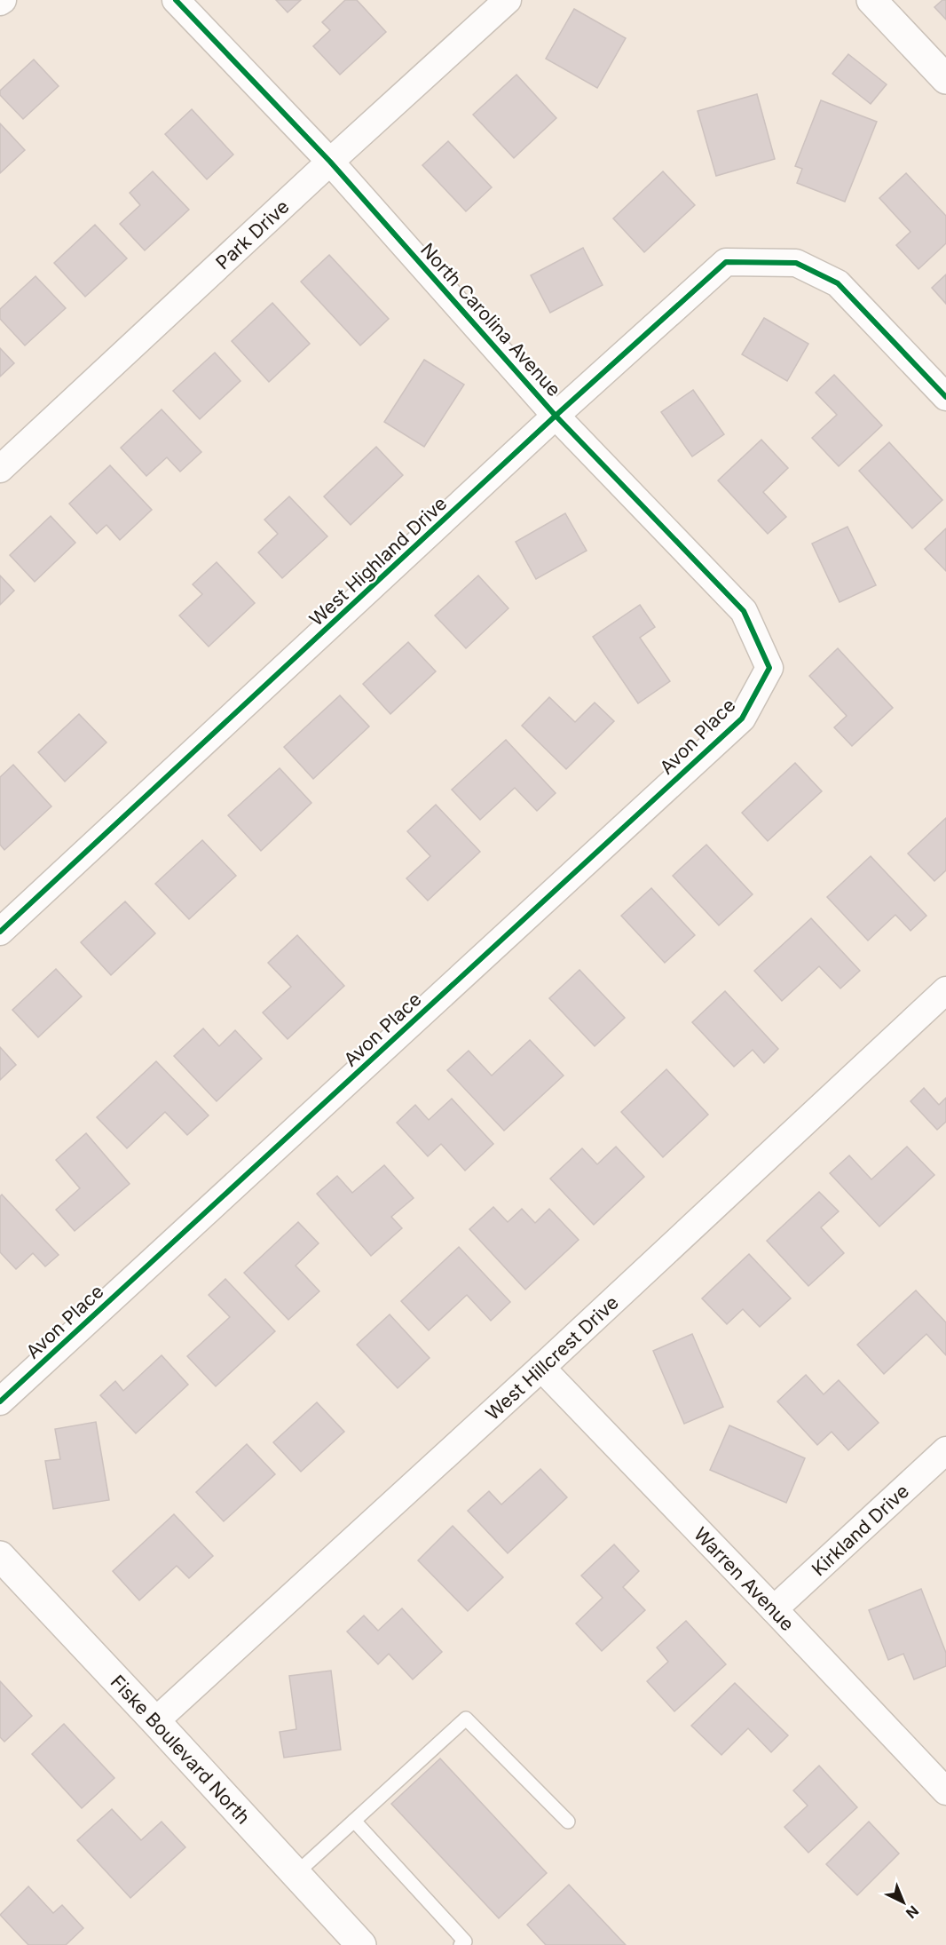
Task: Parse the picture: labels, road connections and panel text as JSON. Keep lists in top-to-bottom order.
{
  "streets": {
    "street": [
      "Park Drive",
      "North Carolina Avenue",
      "West Highland Drive",
      "Avon Place",
      "West Hillcrest Drive",
      "Kirkland Drive",
      "Warren Avenue",
      "Fiske Boulevard North"
    ]
  },
  "crossings": [
    ["Park Drive", "North Carolina Avenue"],
    ["North Carolina Avenue", "West Highland Drive"],
    ["North Carolina Avenue", "Avon Place"],
    ["West Hillcrest Drive", "Warren Avenue"],
    ["West Hillcrest Drive", "Fiske Boulevard North"],
    ["Kirkland Drive", "Warren Avenue"]
  ],
  "north": "bottom right"
}
